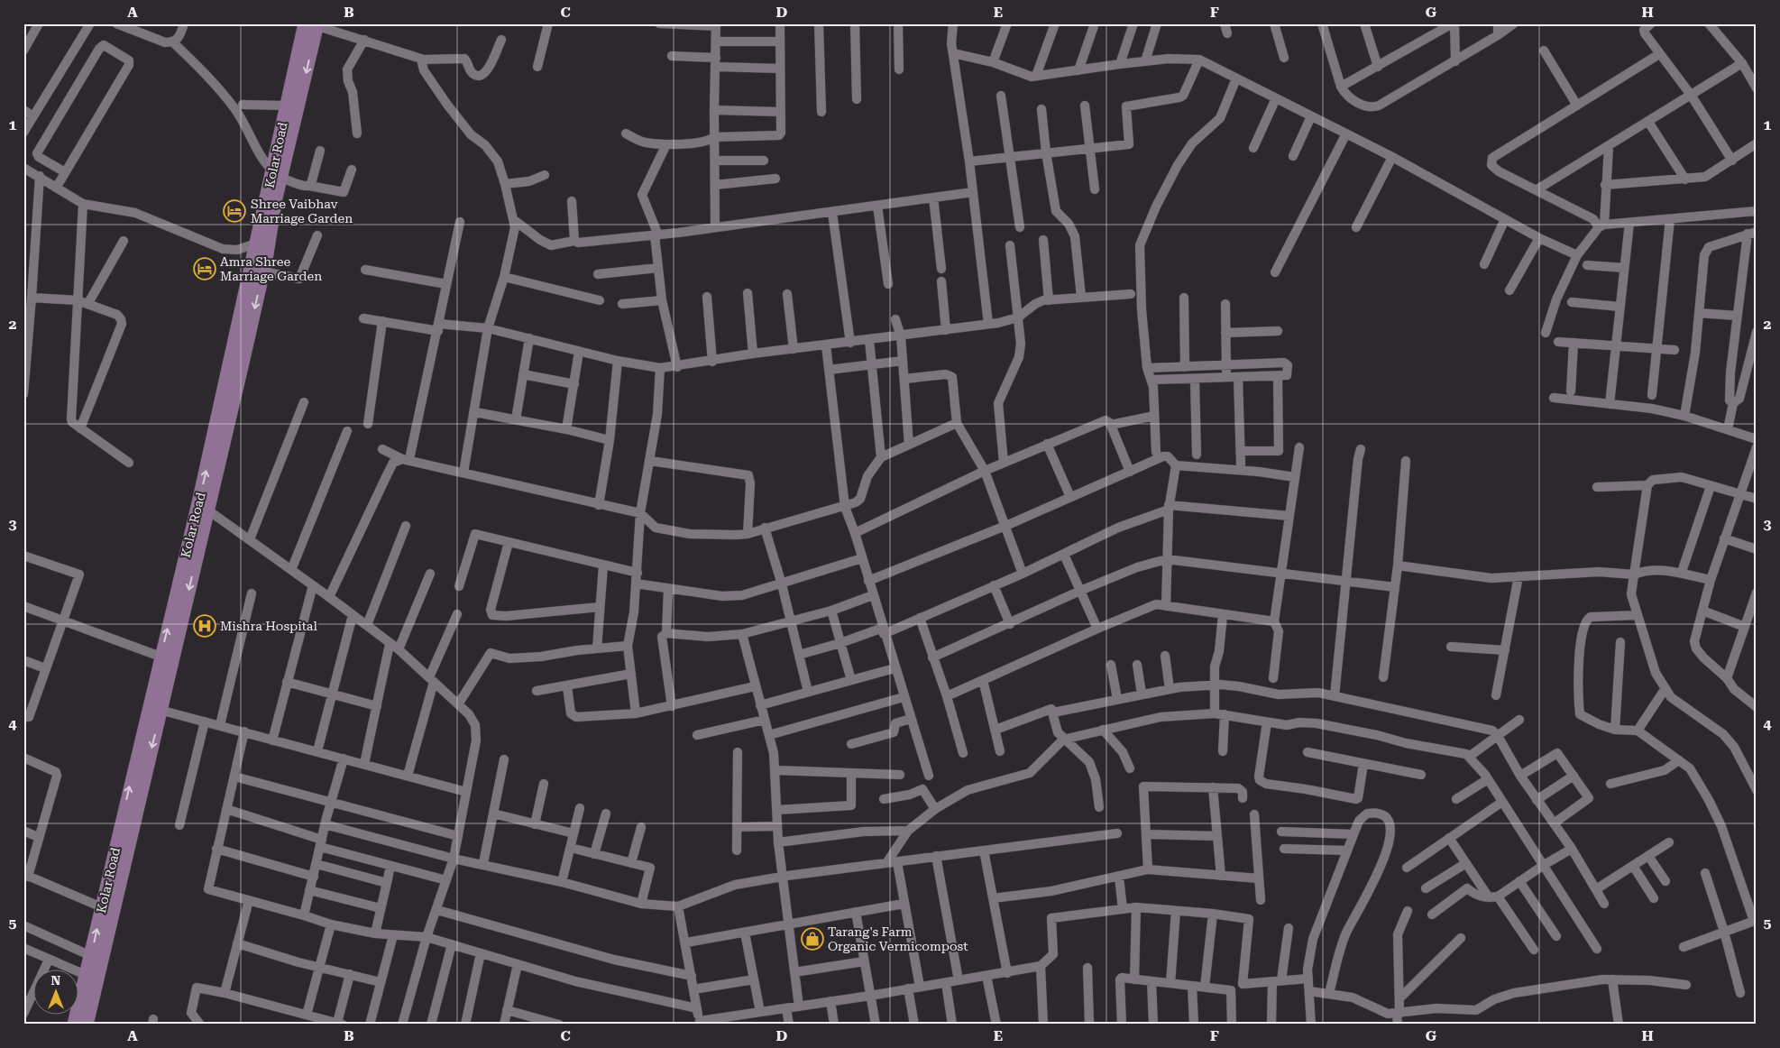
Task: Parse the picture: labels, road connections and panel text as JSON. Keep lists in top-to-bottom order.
{
  "streets": {
    "main road": ["Kolar Road"]
  },
  "places": {
    "hotel": ["Shree Vaibhav Marriage Garden", "Amra Shree Marriage Garden"],
    "hospital": ["Mishra Hospital"],
    "shop": ["Tarang's Farm Organic Vermicompost"]
  },
  "north": "top",
  "grid": {
    "columns": [
      "A",
      "B",
      "C",
      "D",
      "E",
      "F",
      "G",
      "H"
    ],
    "rows": [
      "1",
      "2",
      "3",
      "4",
      "5"
    ]
  }
}
